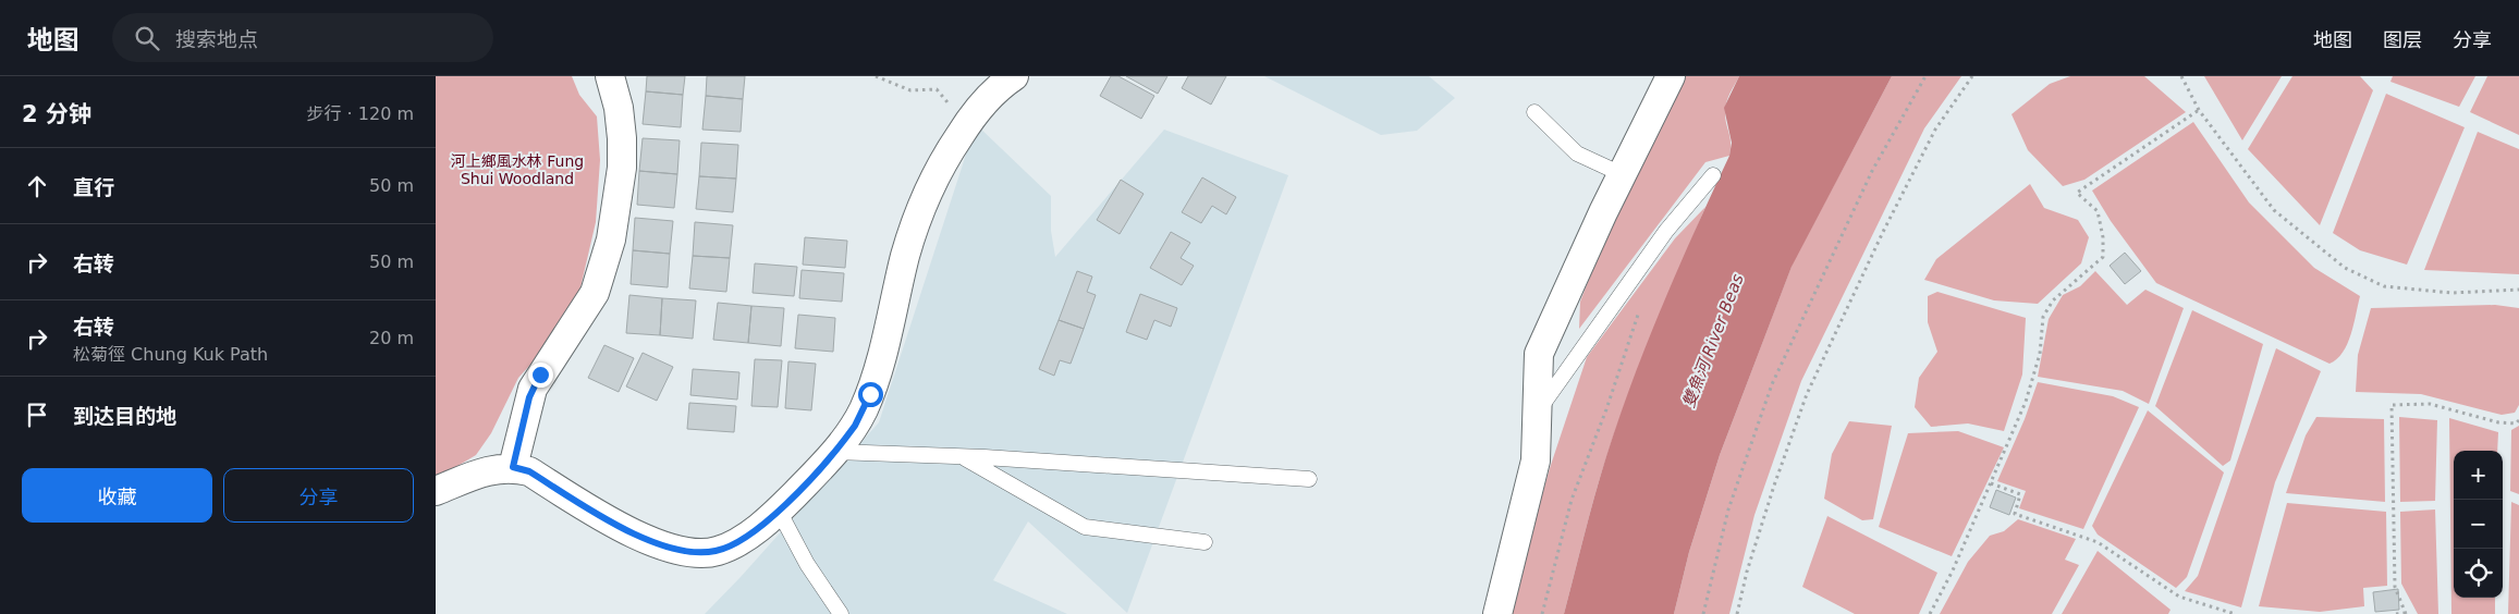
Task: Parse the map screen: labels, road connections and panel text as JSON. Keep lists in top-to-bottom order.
{
  "water": ["雙魚河 River Beas"],
  "parks": ["河上鄉風水林 Fung Shui Woodland"],
  "page": {
    "header": "地图",
    "search": "搜索地点",
    "nav": ["地图", "图层", "分享"],
    "heading": ["2 分钟", "步行 · 120 m"],
    "list": [
      ["直行", "50 m"],
      ["右转", "50 m"],
      ["右转", "松菊徑 Chung Kuk Path", "20 m"],
      "到达目的地"
    ],
    "map_buttons": ["+", "−"],
    "buttons": ["收藏", "分享"]
  }
}
